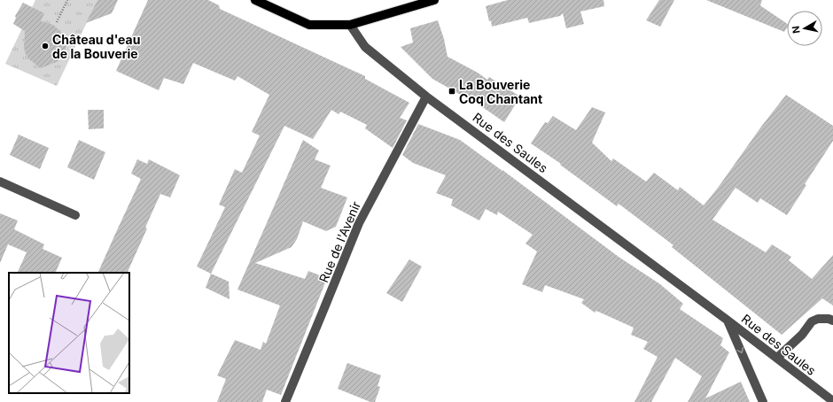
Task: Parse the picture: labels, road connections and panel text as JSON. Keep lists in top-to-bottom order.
{
  "streets": {
    "street": ["Rue des Saules", "Rue de l'Avenir"]
  },
  "crossings": [
    ["Rue des Saules", "Rue de l'Avenir"]
  ],
  "places": {
    "other": ["Château d'eau de la Bouverie"],
    "transit": ["La Bouverie Coq Chantant"]
  },
  "north": "left"
}
